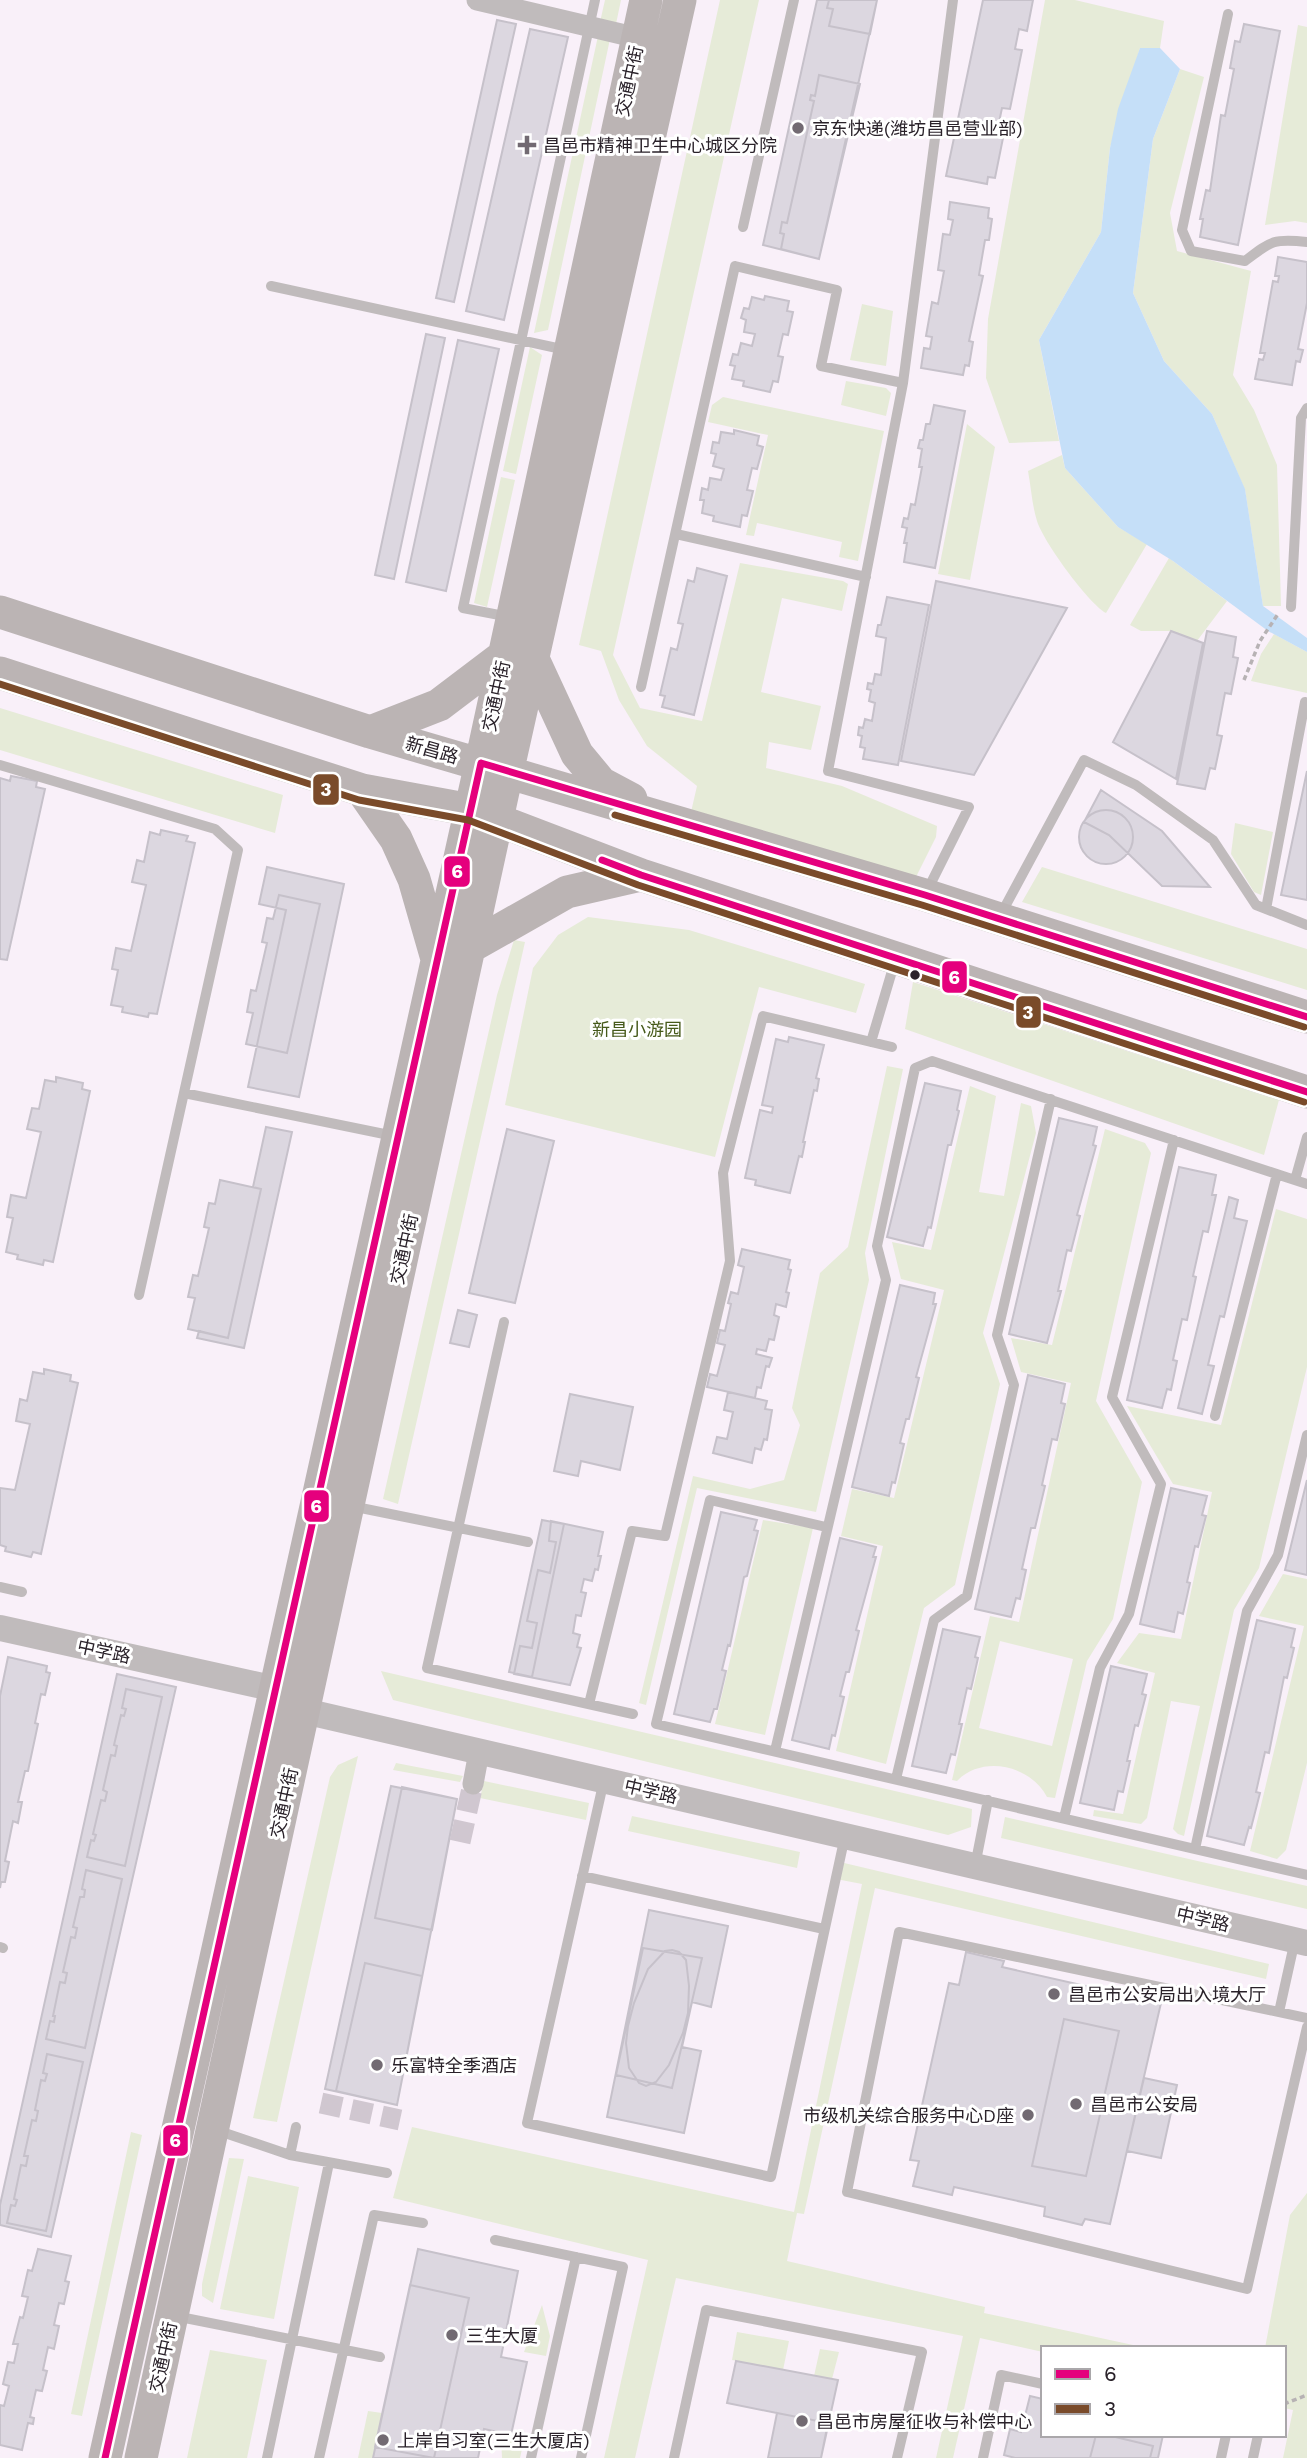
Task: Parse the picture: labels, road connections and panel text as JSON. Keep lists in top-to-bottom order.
{
  "streets": {
    "main road": ["交通中街", "新昌路"],
    "street": ["中学路"]
  },
  "crossings": [
    ["交通中街", "新昌路"],
    ["交通中街", "中学路"]
  ],
  "parks": ["新昌小游园"],
  "places": {
    "other": [
      "京东快递(潍坊昌邑营业部)",
      "昌邑市公安局出入境大厅",
      "乐富特全季酒店",
      "昌邑市公安局",
      "市级机关综合服务中心D座",
      "三生大厦",
      "昌邑市房屋征收与补偿中心",
      "上岸自习室(三生大厦店)"
    ],
    "health": ["昌邑市精神卫生中心城区分院"]
  },
  "lines": ["transit line 3", "transit line 6"],
  "legend": ["6", "3"]
}
